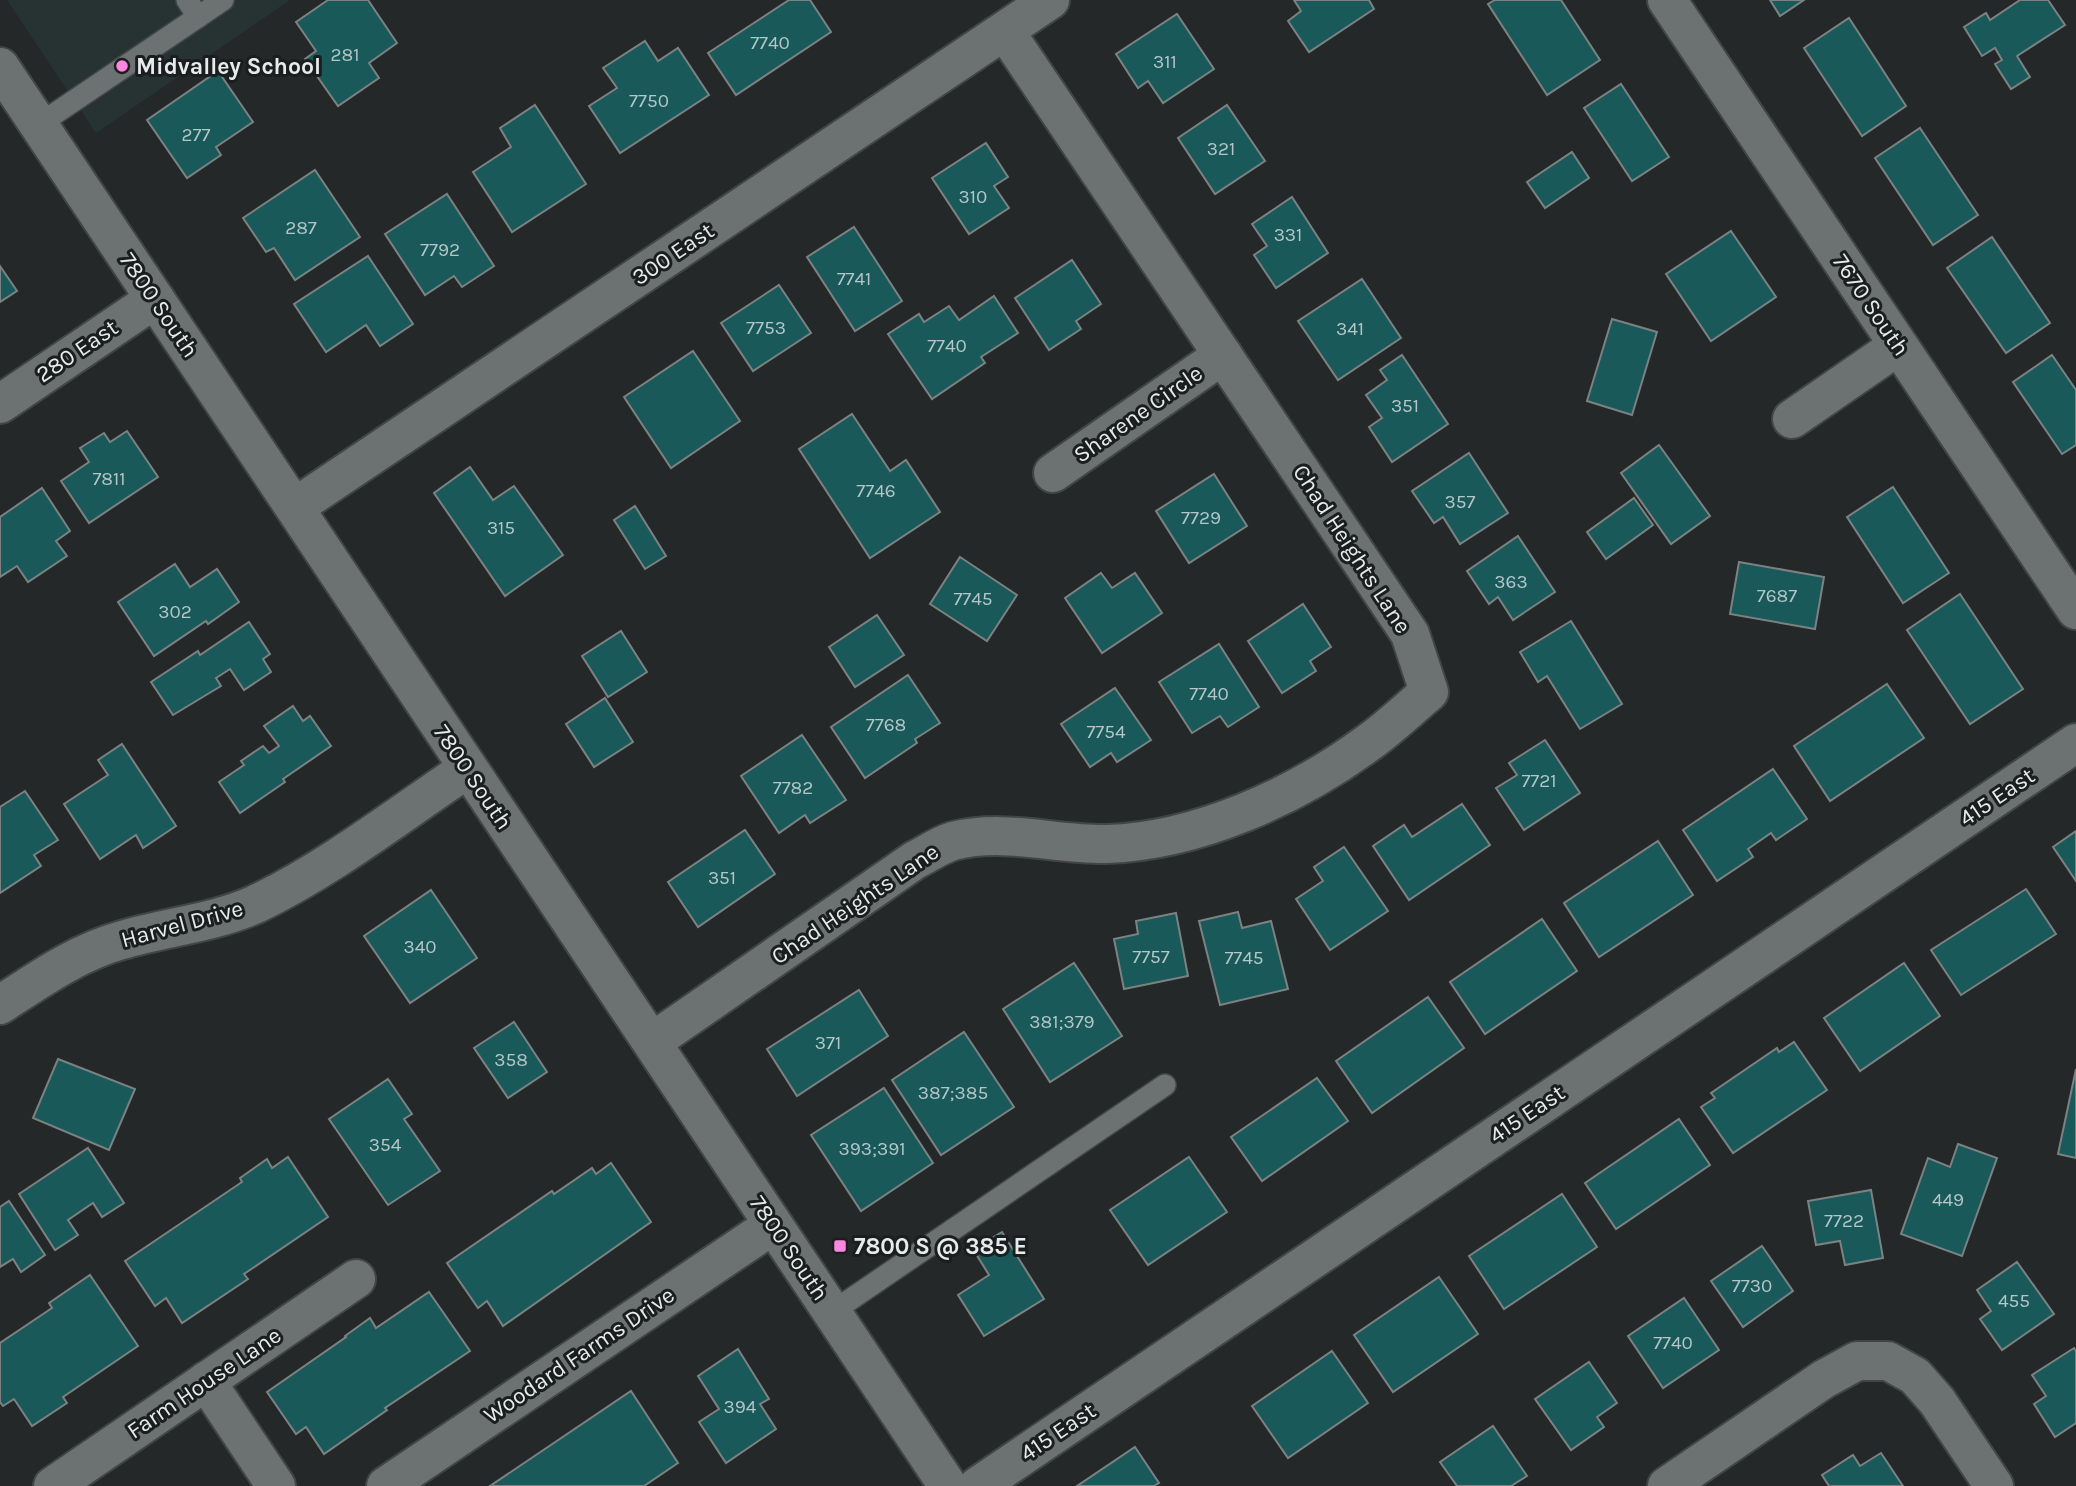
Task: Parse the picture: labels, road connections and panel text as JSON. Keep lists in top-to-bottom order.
{
  "streets": {
    "street": [
      "300 East",
      "7800 South",
      "7670 South",
      "280 East",
      "Sharene Circle",
      "Chad Heights Lane",
      "415 East",
      "Harvel Drive",
      "Woodard Farms Drive",
      "Farm House Lane"
    ]
  },
  "crossings": [
    ["300 East", "7800 South"],
    ["300 East", "Chad Heights Lane"],
    ["7800 South", "280 East"],
    ["7800 South", "Chad Heights Lane"],
    ["7800 South", "Harvel Drive"],
    ["7800 South", "Woodard Farms Drive"],
    ["Sharene Circle", "Chad Heights Lane"]
  ],
  "places": {
    "other": ["Midvalley School"],
    "transit": ["7800 S @ 385 E"]
  },
  "house_numbers": [
    "7740",
    "281",
    "311",
    "7750",
    "277",
    "321",
    "310",
    "287",
    "331",
    "7792",
    "7741",
    "7753",
    "341",
    "7740",
    "351",
    "7811",
    "7746",
    "357",
    "7729",
    "315",
    "363",
    "7687",
    "7745",
    "302",
    "7740",
    "7768",
    "7754",
    "7721",
    "7782",
    "351",
    "340",
    "7757",
    "7745",
    "381;379",
    "371",
    "358",
    "387;385",
    "354",
    "393;391",
    "449",
    "7722",
    "7730",
    "455",
    "7740",
    "394"
  ]
}
